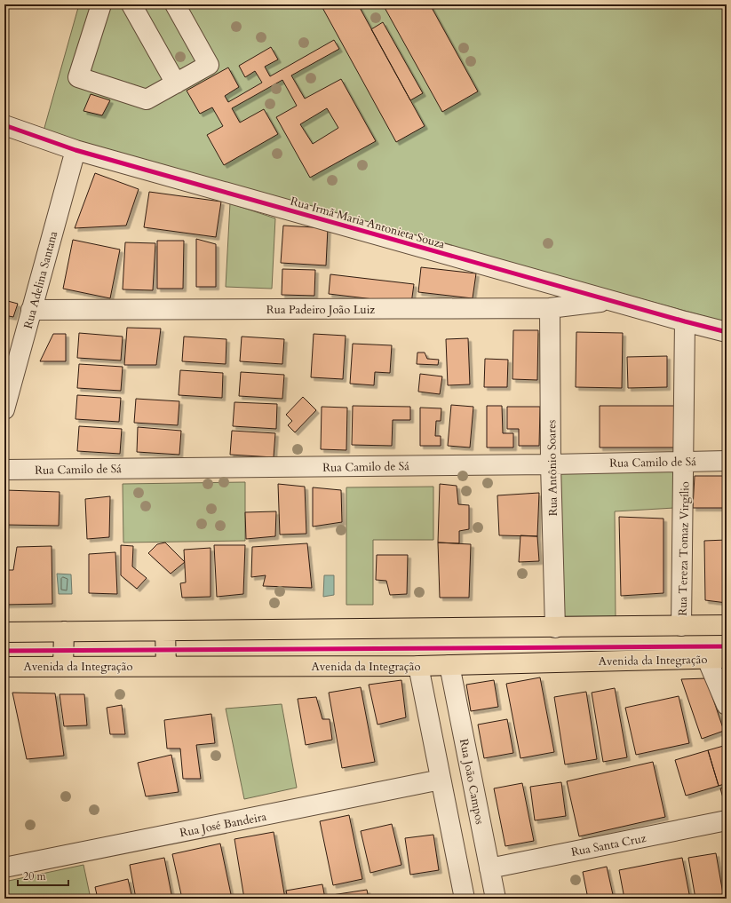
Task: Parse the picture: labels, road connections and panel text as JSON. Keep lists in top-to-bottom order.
{
  "streets": {
    "main road": ["Avenida da Integração"],
    "street": [
      "Rua Irmã Maria Antonieta Souza",
      "Rua Adelina Santana",
      "Rua Padeiro João Luiz",
      "Rua Camilo de Sá",
      "Rua Antônio Soares",
      "Rua Tereza Tomaz Virgílio",
      "Rua João Campos",
      "Rua José Bandeira",
      "Rua Santa Cruz"
    ]
  },
  "crossings": [
    ["Rua Irmã Maria Antonieta Souza", "Rua Adelina Santana"],
    ["Rua Irmã Maria Antonieta Souza", "Rua Padeiro João Luiz"],
    ["Rua Irmã Maria Antonieta Souza", "Rua Tereza Tomaz Virgílio"],
    ["Rua Adelina Santana", "Rua Padeiro João Luiz"],
    ["Rua Padeiro João Luiz", "Rua Antônio Soares"],
    ["Rua Camilo de Sá", "Rua Antônio Soares"],
    ["Rua Camilo de Sá", "Rua Tereza Tomaz Virgílio"],
    ["Avenida da Integração", "Rua João Campos"],
    ["Rua João Campos", "Rua Santa Cruz"]
  ],
  "scale_bar": "20 m"
}
